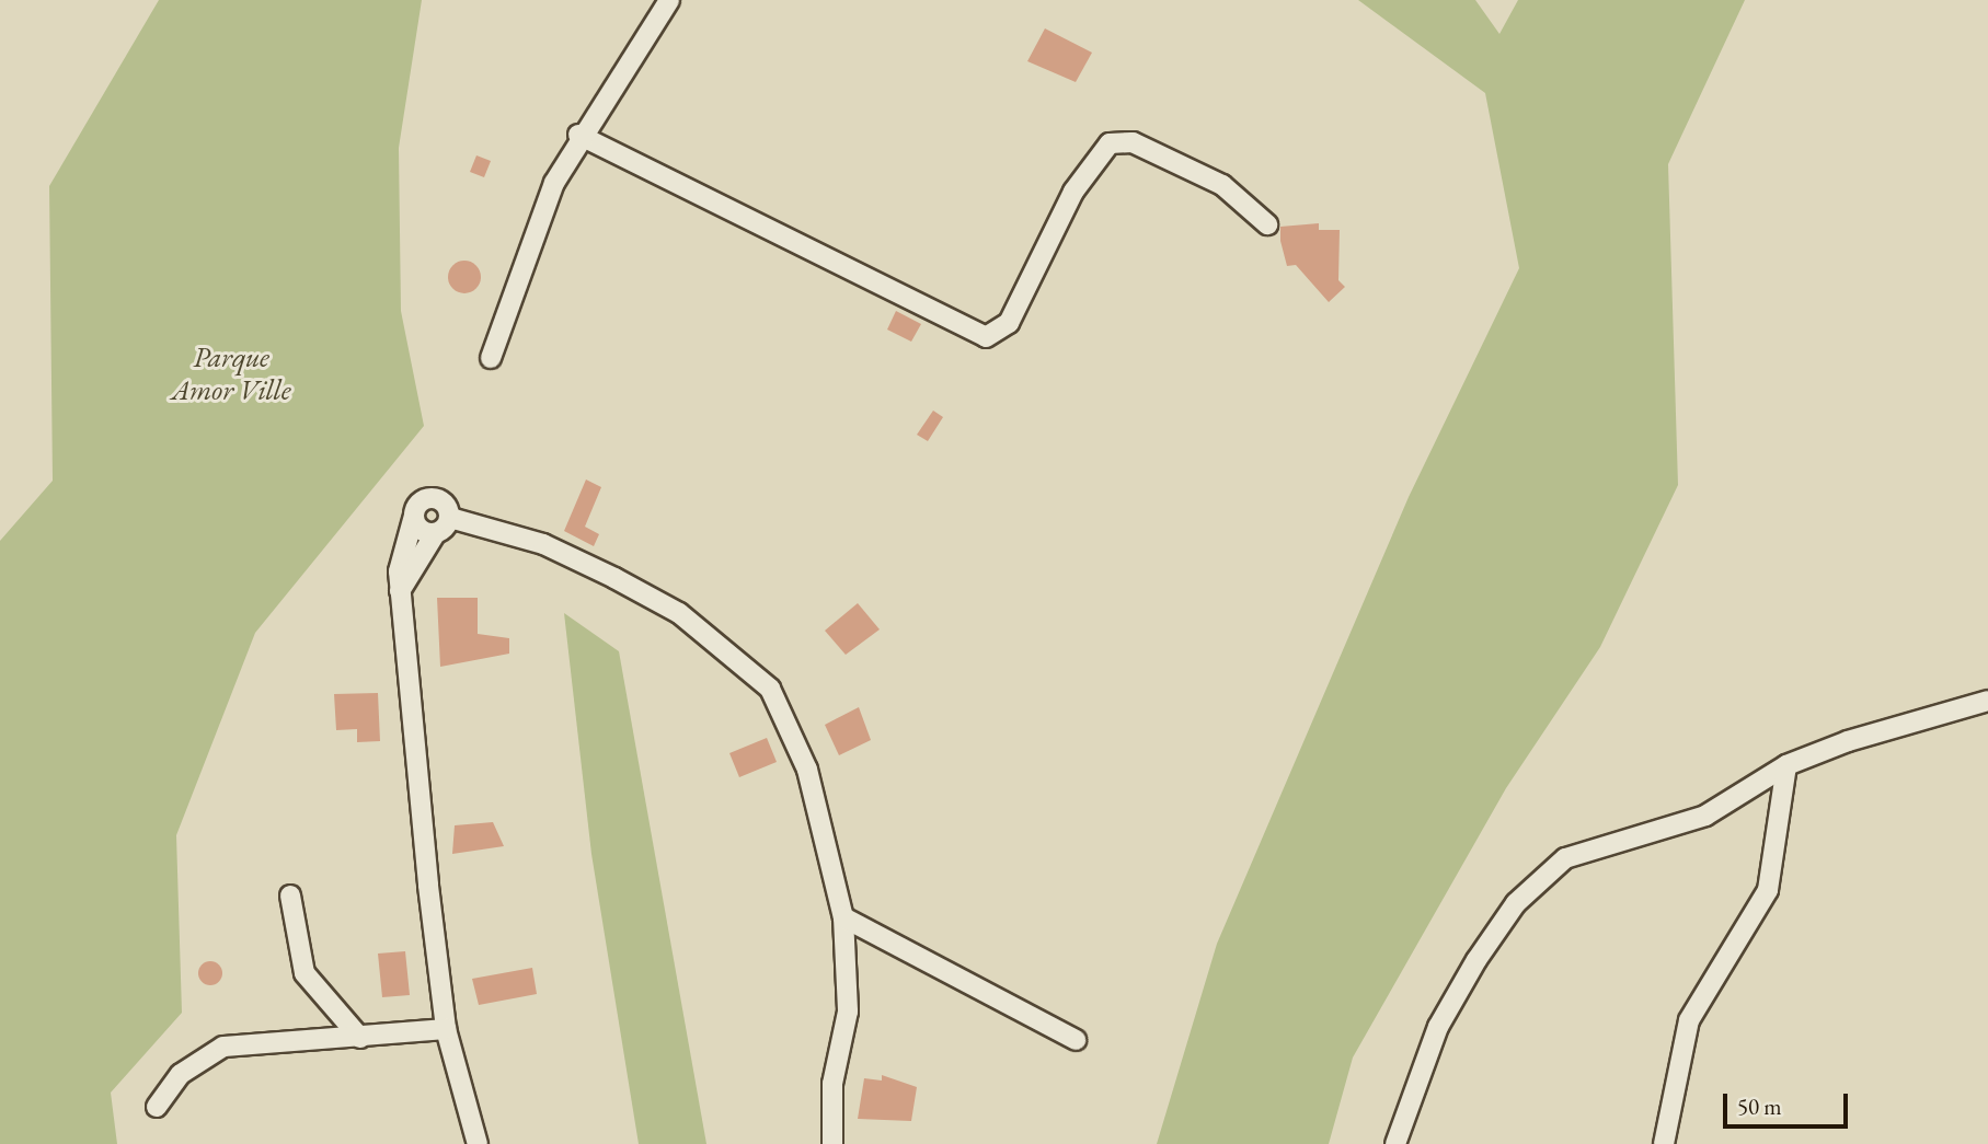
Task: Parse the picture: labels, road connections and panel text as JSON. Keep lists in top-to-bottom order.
{
  "parks": ["Parque Amor Ville"],
  "scale_bar": "50 m"
}
